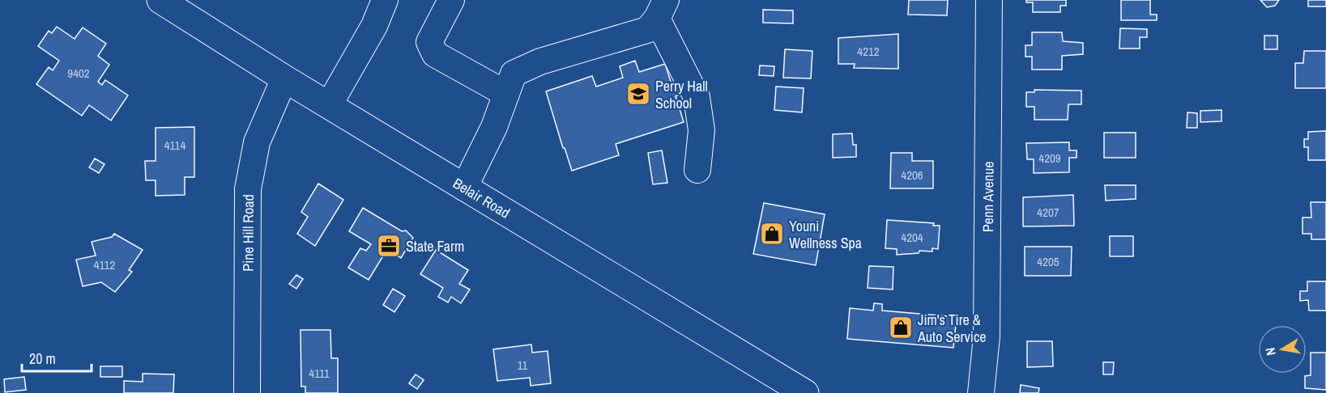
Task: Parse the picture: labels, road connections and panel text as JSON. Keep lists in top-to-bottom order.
{
  "streets": {
    "highway": ["Belair Road"],
    "street": ["Penn Avenue", "Pine Hill Road"]
  },
  "crossings": [
    ["Belair Road", "Pine Hill Road"]
  ],
  "places": {
    "school or university": ["Perry Hall School"],
    "shop": ["Youni Wellness Spa", "Jim's Tire & Auto Service"],
    "office": ["State Farm"]
  },
  "house_numbers": [
    "4212",
    "9402",
    "4114",
    "4209",
    "4206",
    "4207",
    "4204",
    "4205",
    "4112",
    "11",
    "4111"
  ],
  "scale_bar": "20 m",
  "north": "left"
}
